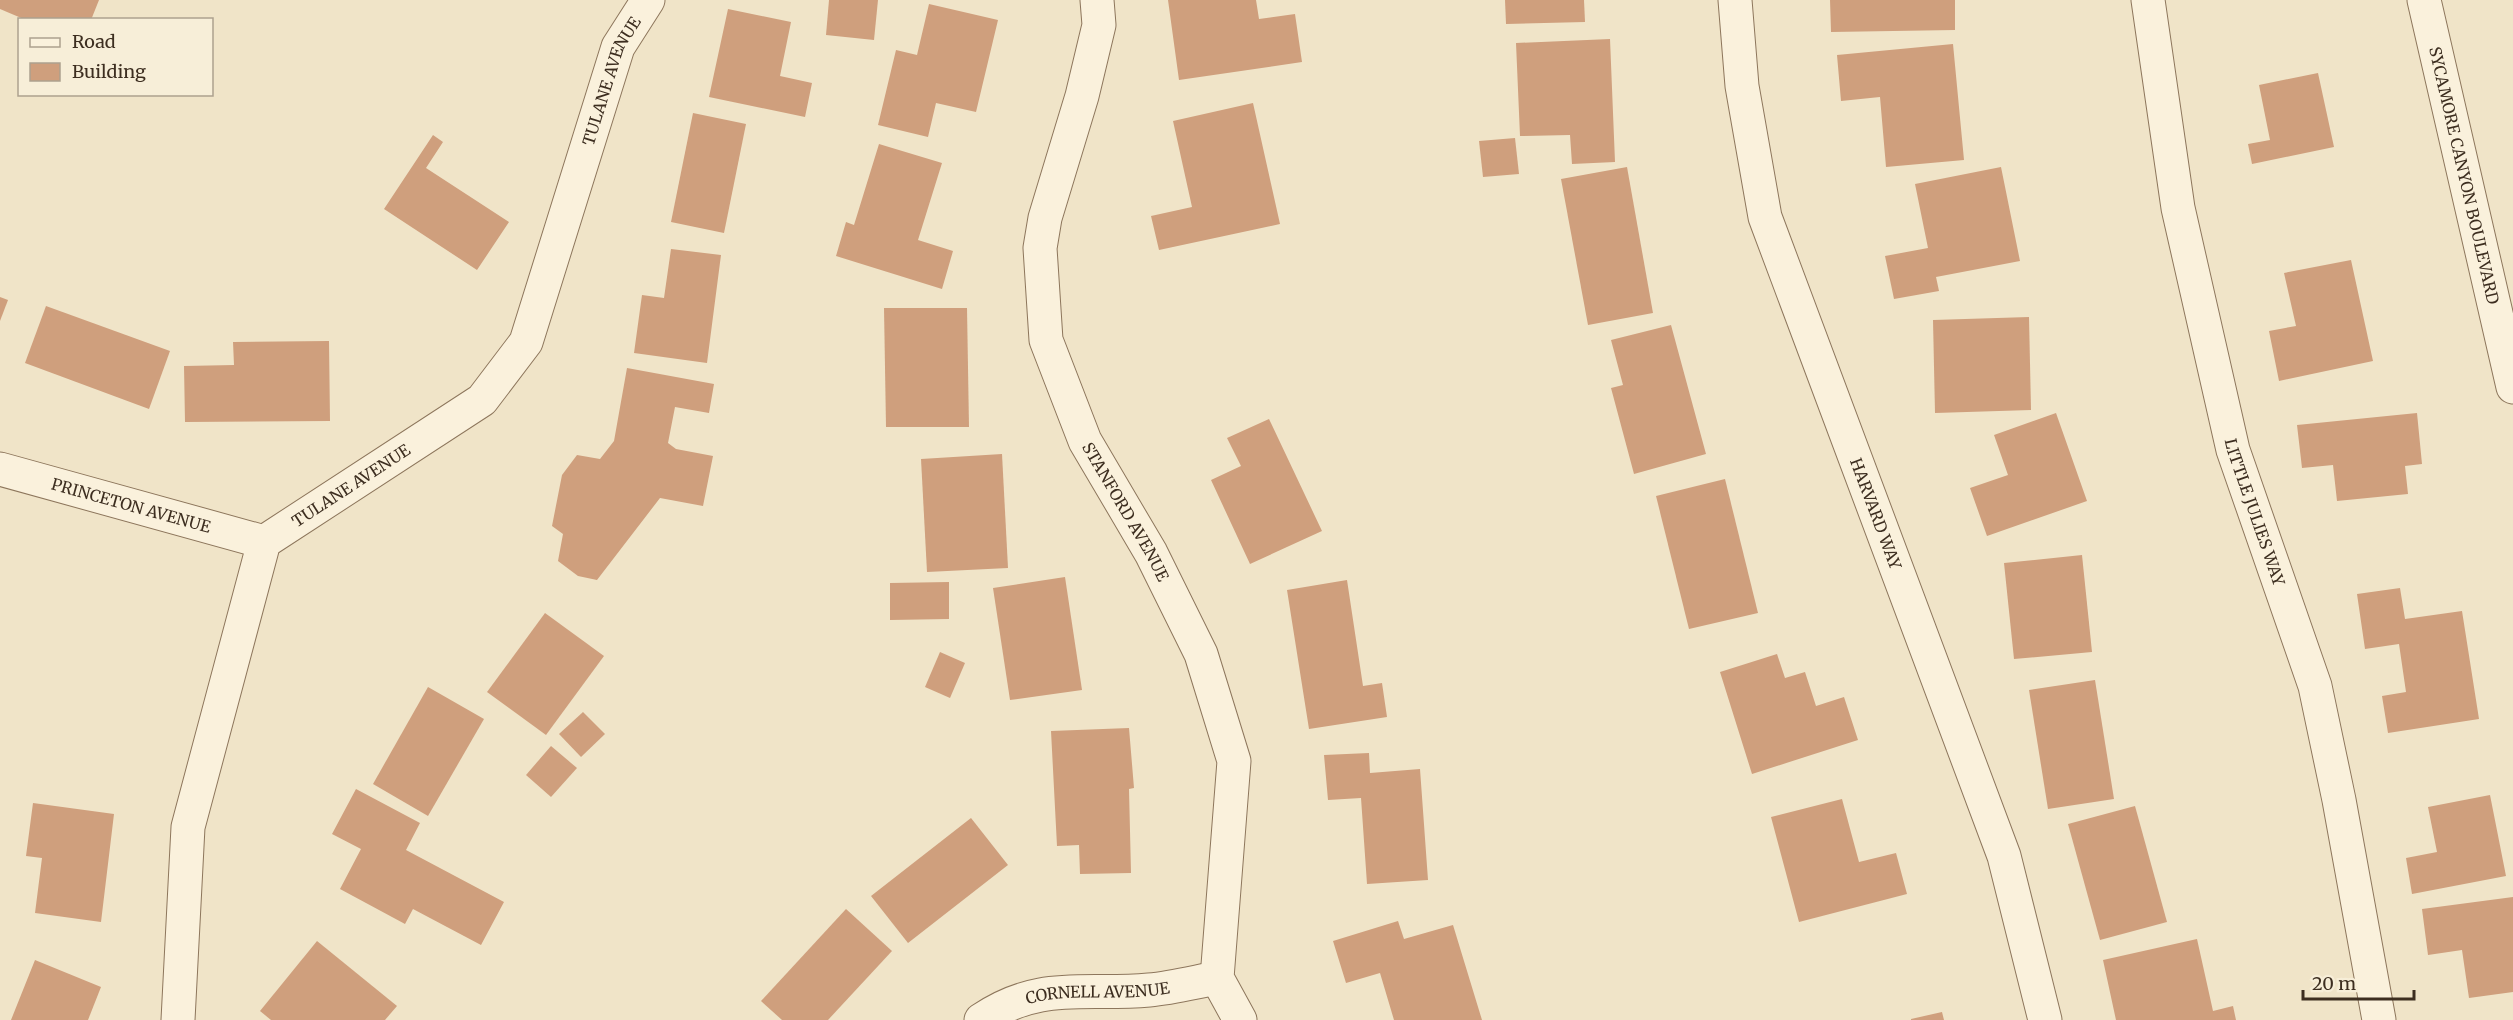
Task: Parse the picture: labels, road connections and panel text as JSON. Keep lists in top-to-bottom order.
{
  "streets": {
    "street": [
      "TULANE AVENUE",
      "SYCAMORE CANYON BOULEVARD",
      "PRINCETON AVENUE",
      "STANFORD AVENUE",
      "LITTLE JULIES WAY",
      "HARVARD WAY",
      "CORNELL AVENUE"
    ]
  },
  "crossings": [
    ["TULANE AVENUE", "PRINCETON AVENUE"],
    ["STANFORD AVENUE", "CORNELL AVENUE"]
  ],
  "legend": ["Road", "Building"],
  "scale_bar": "20 m"
}
